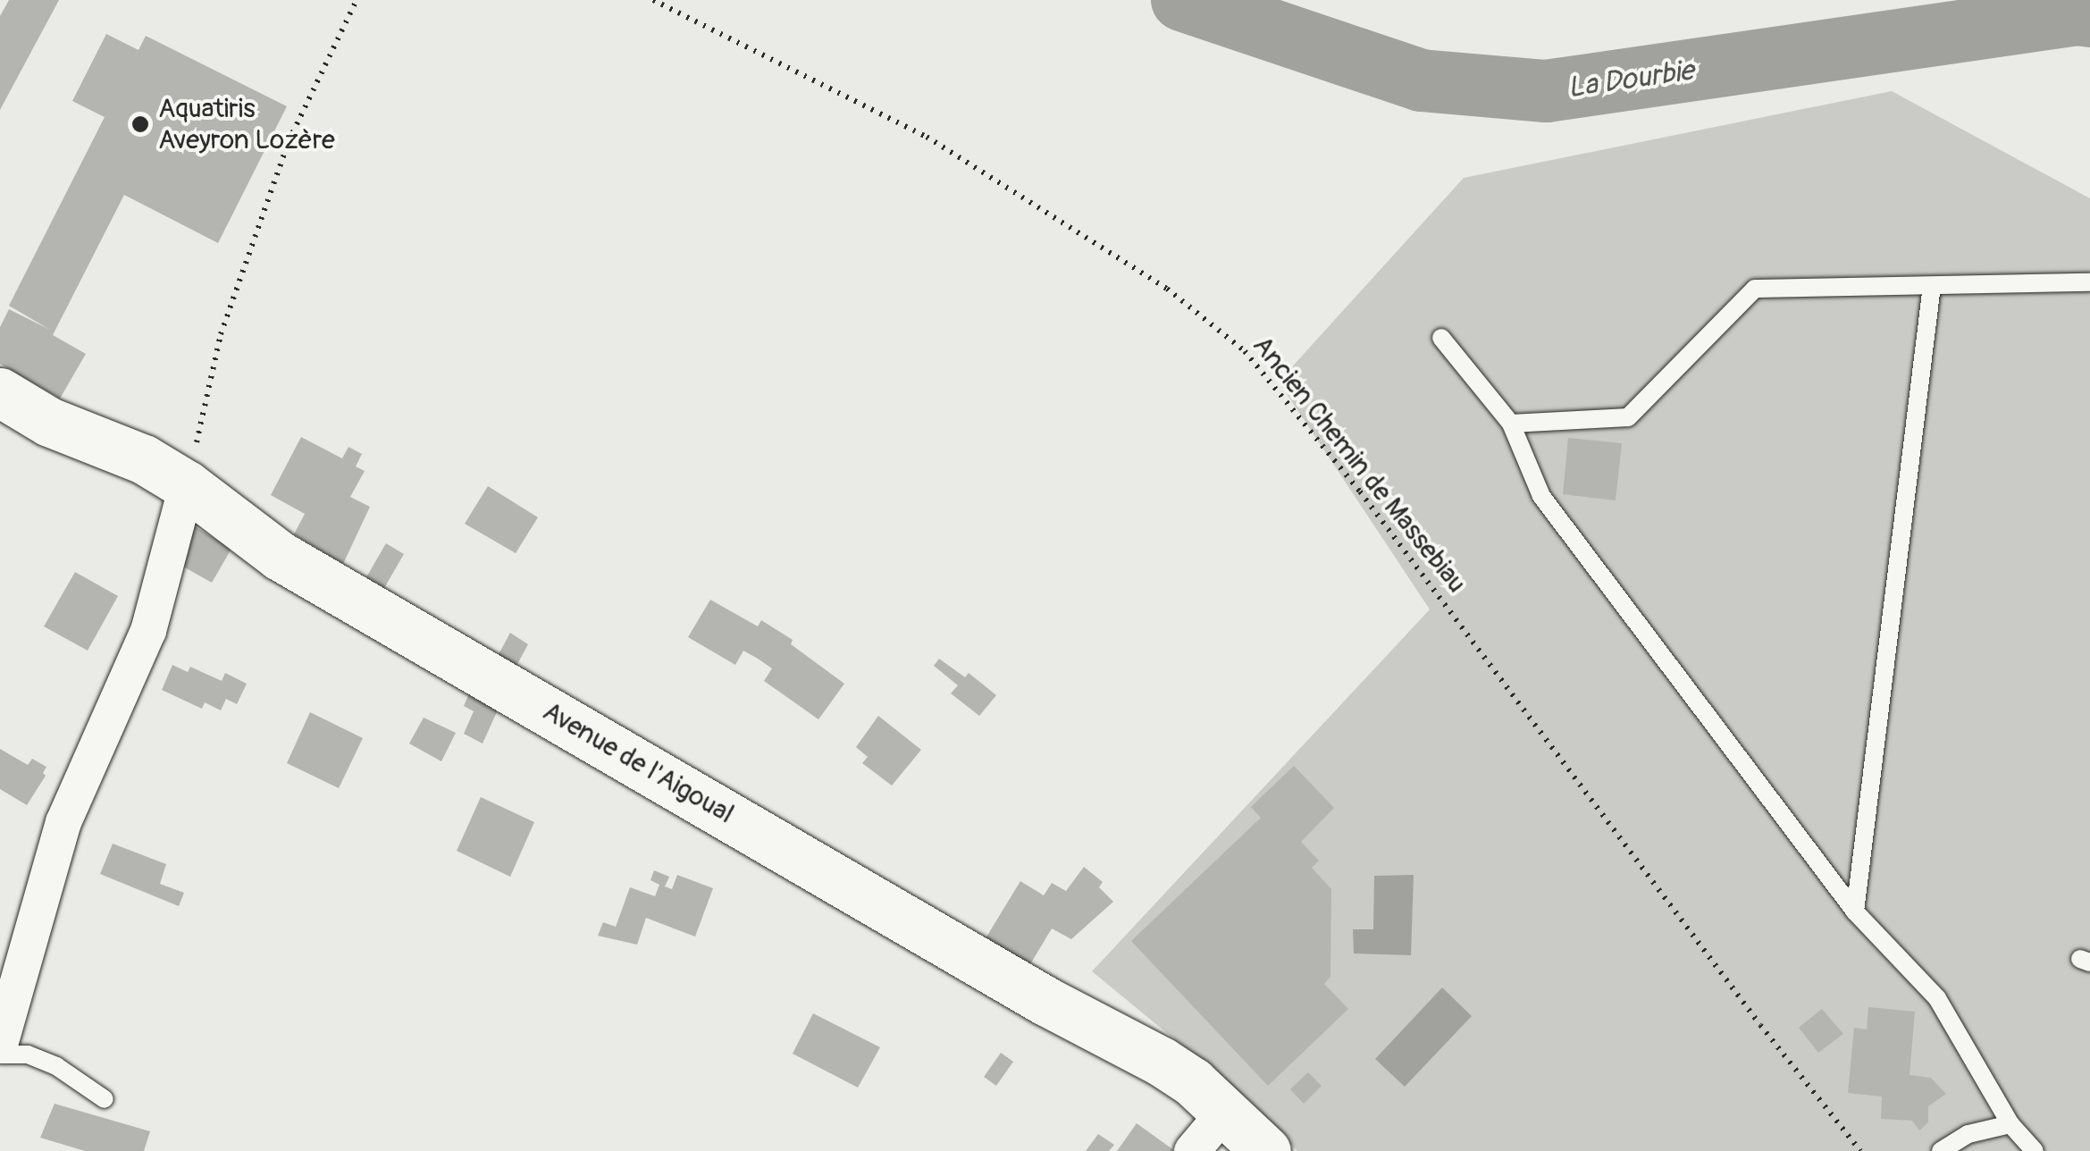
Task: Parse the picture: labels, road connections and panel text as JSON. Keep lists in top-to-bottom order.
{
  "streets": {
    "main road": ["Avenue de l'Aigoual"],
    "path": ["Ancien Chemin de Massebiau"]
  },
  "water": ["La Dourbie"],
  "places": ["Aquatiris Aveyron Lozère"]
}
